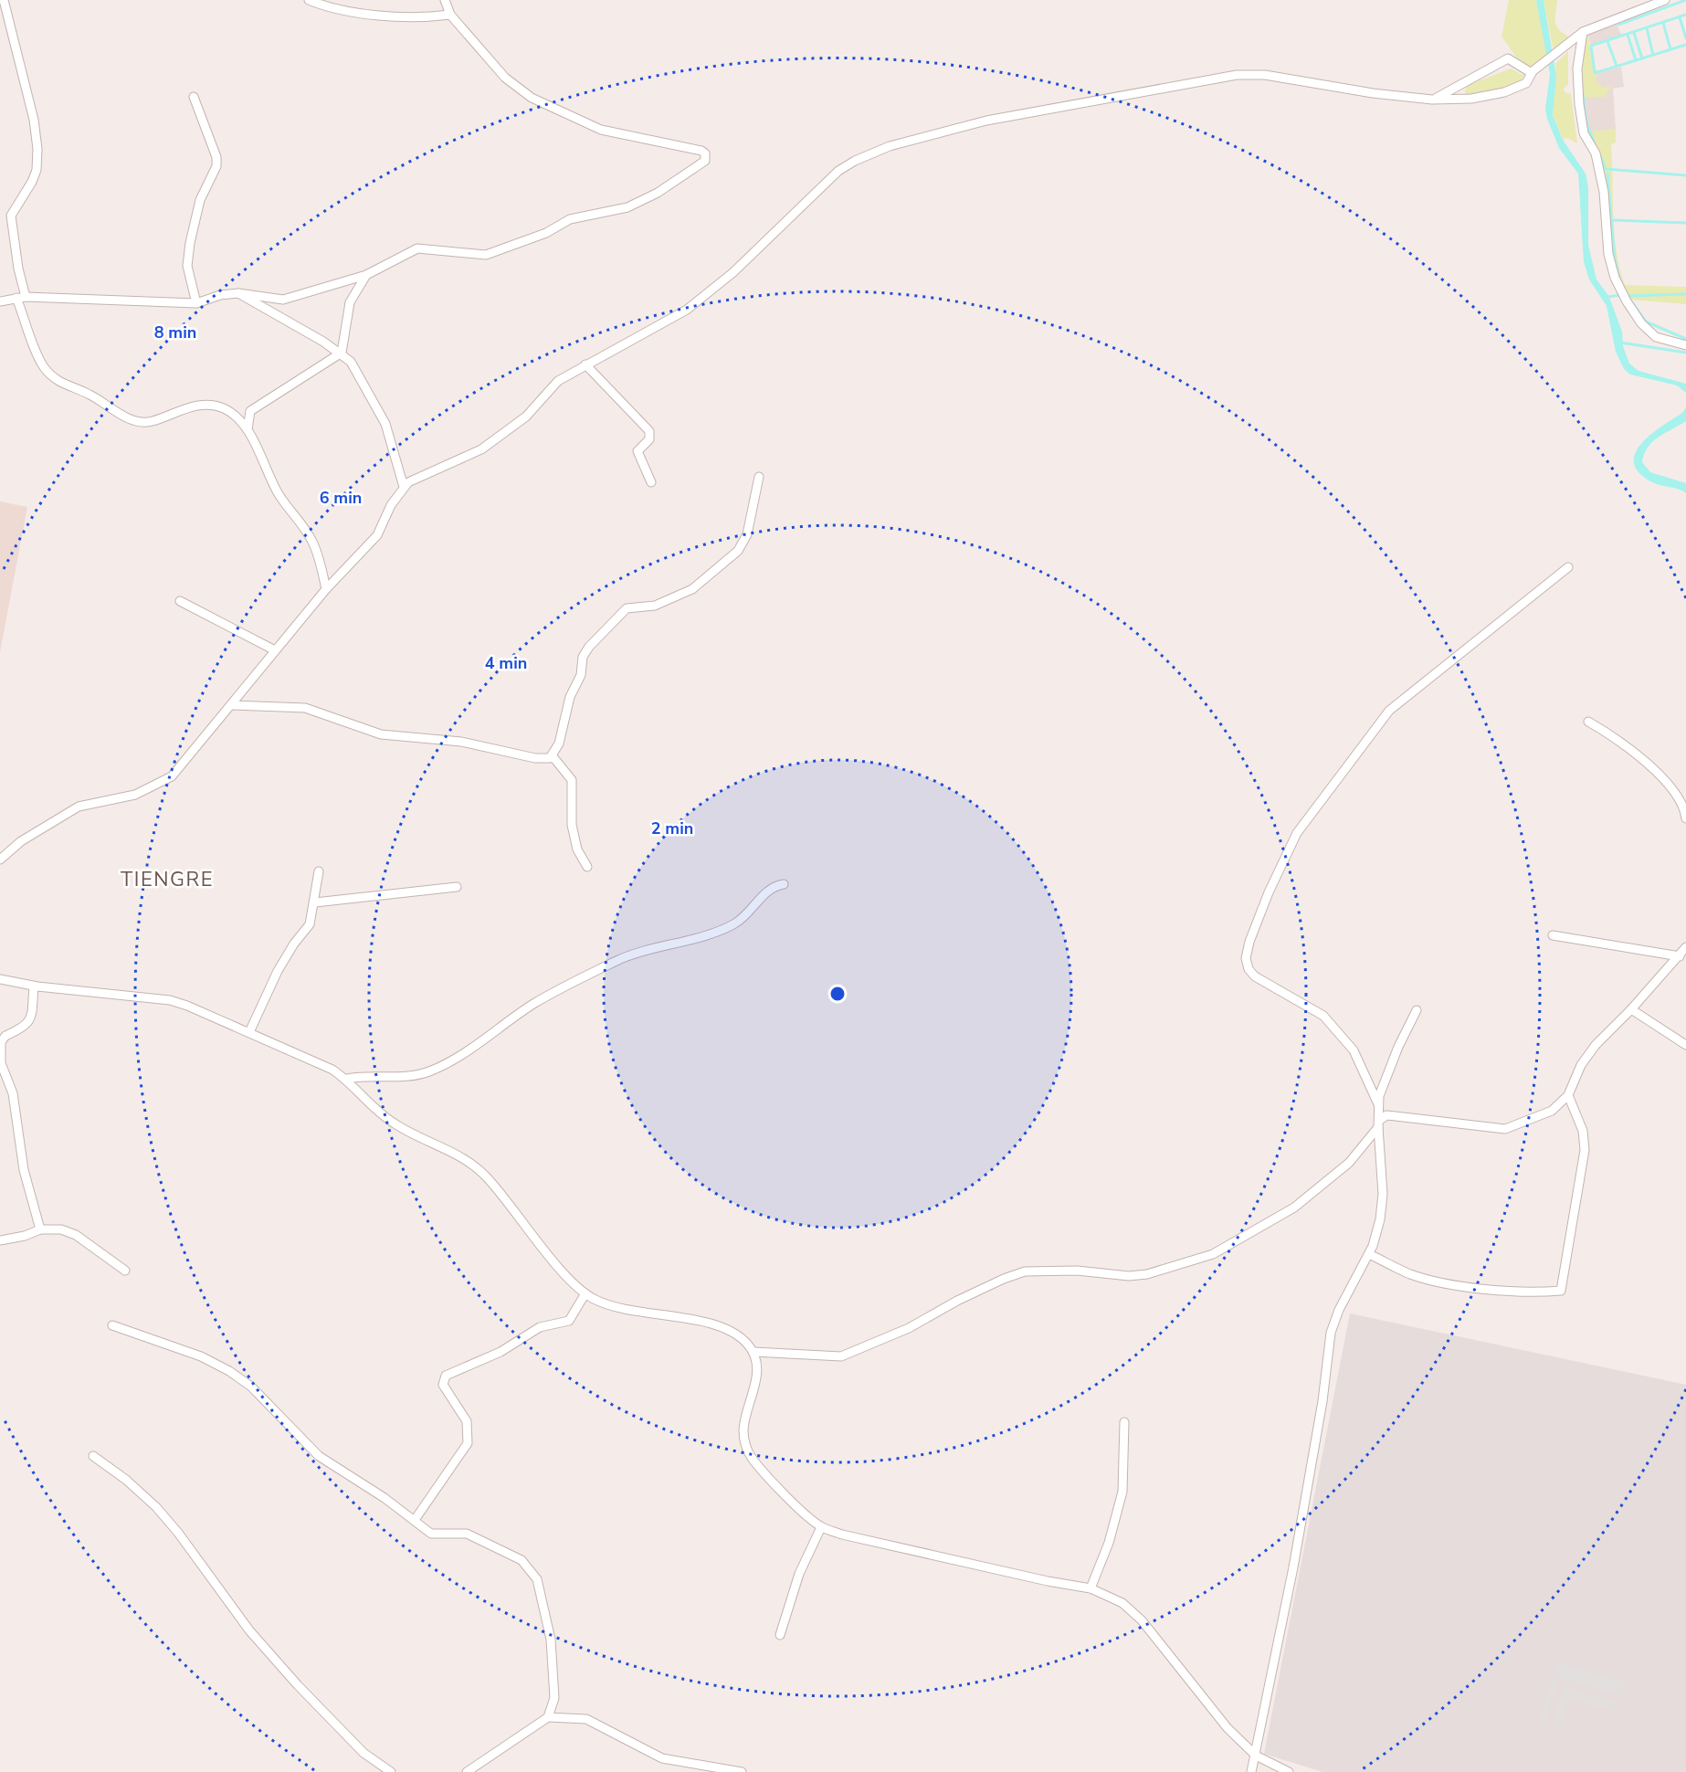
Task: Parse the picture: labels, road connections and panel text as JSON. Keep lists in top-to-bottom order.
{
  "districts": ["TIENGRE"],
  "rings": [
    "8 min",
    "6 min",
    "4 min",
    "2 min"
  ]
}
